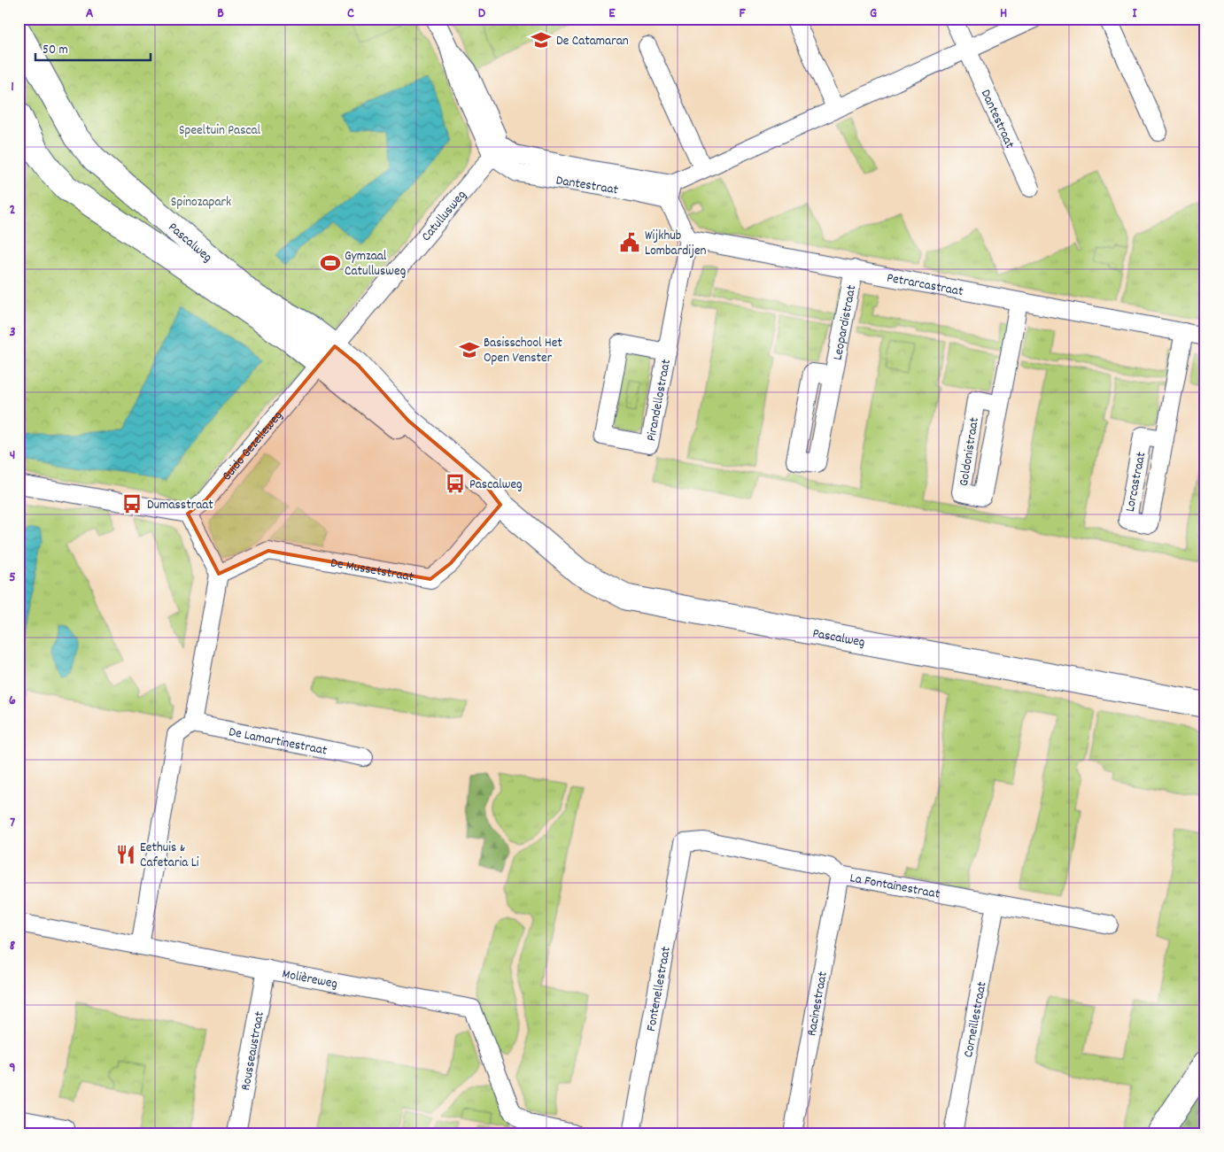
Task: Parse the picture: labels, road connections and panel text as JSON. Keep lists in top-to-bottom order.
{
  "streets": {
    "street": [
      "Dantestraat",
      "Catullusweg",
      "Pascalweg",
      "Petrarcastraat",
      "Leopardistraat",
      "Pirandellostraat",
      "Guido Gezelleweg",
      "Goldonistraat",
      "De Mussetstraat",
      "De Lamartinestraat",
      "La Fontainestraat",
      "Molièreweg",
      "Fontenellestraat",
      "Racinestraat",
      "Corneillestraat",
      "Rousseaustraat"
    ]
  },
  "crossings": [
    ["Dantestraat", "Catullusweg"],
    ["Catullusweg", "Pascalweg"],
    ["Catullusweg", "Guido Gezelleweg"],
    ["Pascalweg", "Guido Gezelleweg"],
    ["Pascalweg", "De Mussetstraat"],
    ["Petrarcastraat", "Leopardistraat"],
    ["Petrarcastraat", "Pirandellostraat"],
    ["Petrarcastraat", "Goldonistraat"],
    ["La Fontainestraat", "Fontenellestraat"],
    ["La Fontainestraat", "Racinestraat"],
    ["La Fontainestraat", "Corneillestraat"],
    ["Molièreweg", "Rousseaustraat"]
  ],
  "parks": ["Speeltuin Pascal", "Spinozapark"],
  "places": {
    "school or university": ["De Catamaran", "Basisschool Het Open Venster"],
    "public building": ["Wijkhub Lombardijen"],
    "sports": ["Gymzaal Catullusweg"],
    "bus stop": ["Pascalweg", "Dumasstraat"],
    "restaurant": ["Eethuis & Cafetaria Li"]
  },
  "scale_bar": "50 m",
  "grid": {
    "columns": [
      "A",
      "B",
      "C",
      "D",
      "E",
      "F",
      "G",
      "H",
      "I"
    ],
    "rows": [
      "1",
      "2",
      "3",
      "4",
      "5",
      "6",
      "7",
      "8",
      "9"
    ]
  }
}
